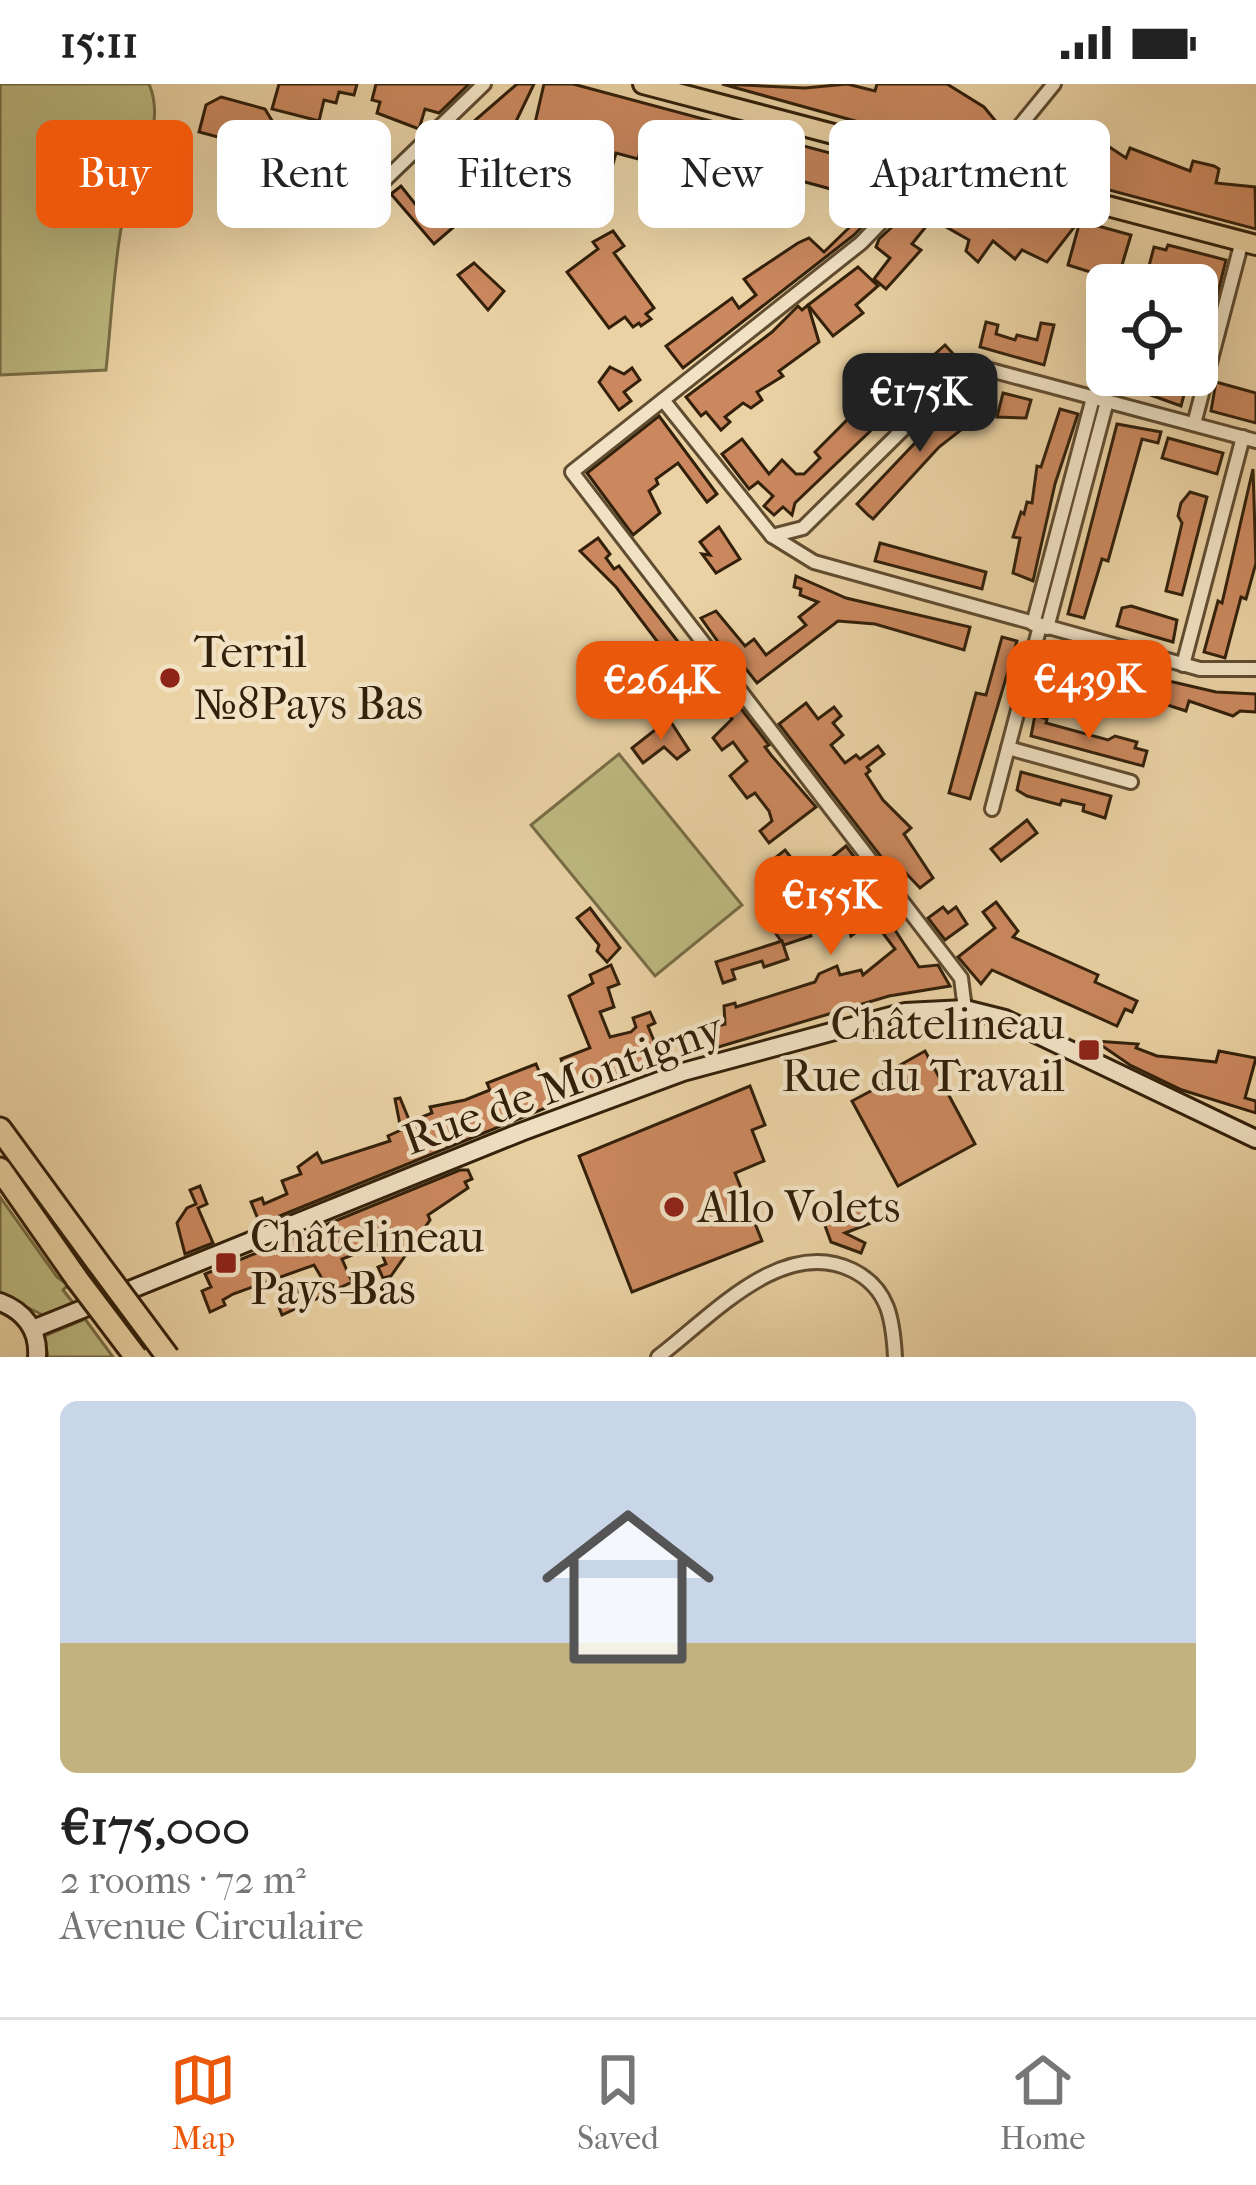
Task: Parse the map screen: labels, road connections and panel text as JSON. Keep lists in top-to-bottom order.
{
  "streets": {
    "main road": ["Rue de Montigny"]
  },
  "places": {
    "other": ["Terril №8Pays Bas", "Allo Volets"],
    "transit": ["Châtelineau Rue du Travail", "Châtelineau Pays-Bas"]
  },
  "page": {
    "status": "15:11",
    "chip": [
      "Buy",
      "Rent",
      "Filters",
      "New",
      "Apartment"
    ],
    "price": [
      "€175K",
      "€439K",
      "€264K",
      "€155K"
    ],
    "list": [
      {
        "name": "€175,000",
        "note": "2 rooms · 72 m² · Avenue Circulaire"
      }
    ],
    "tabs": ["Map", "Saved", "Home"]
  }
}
